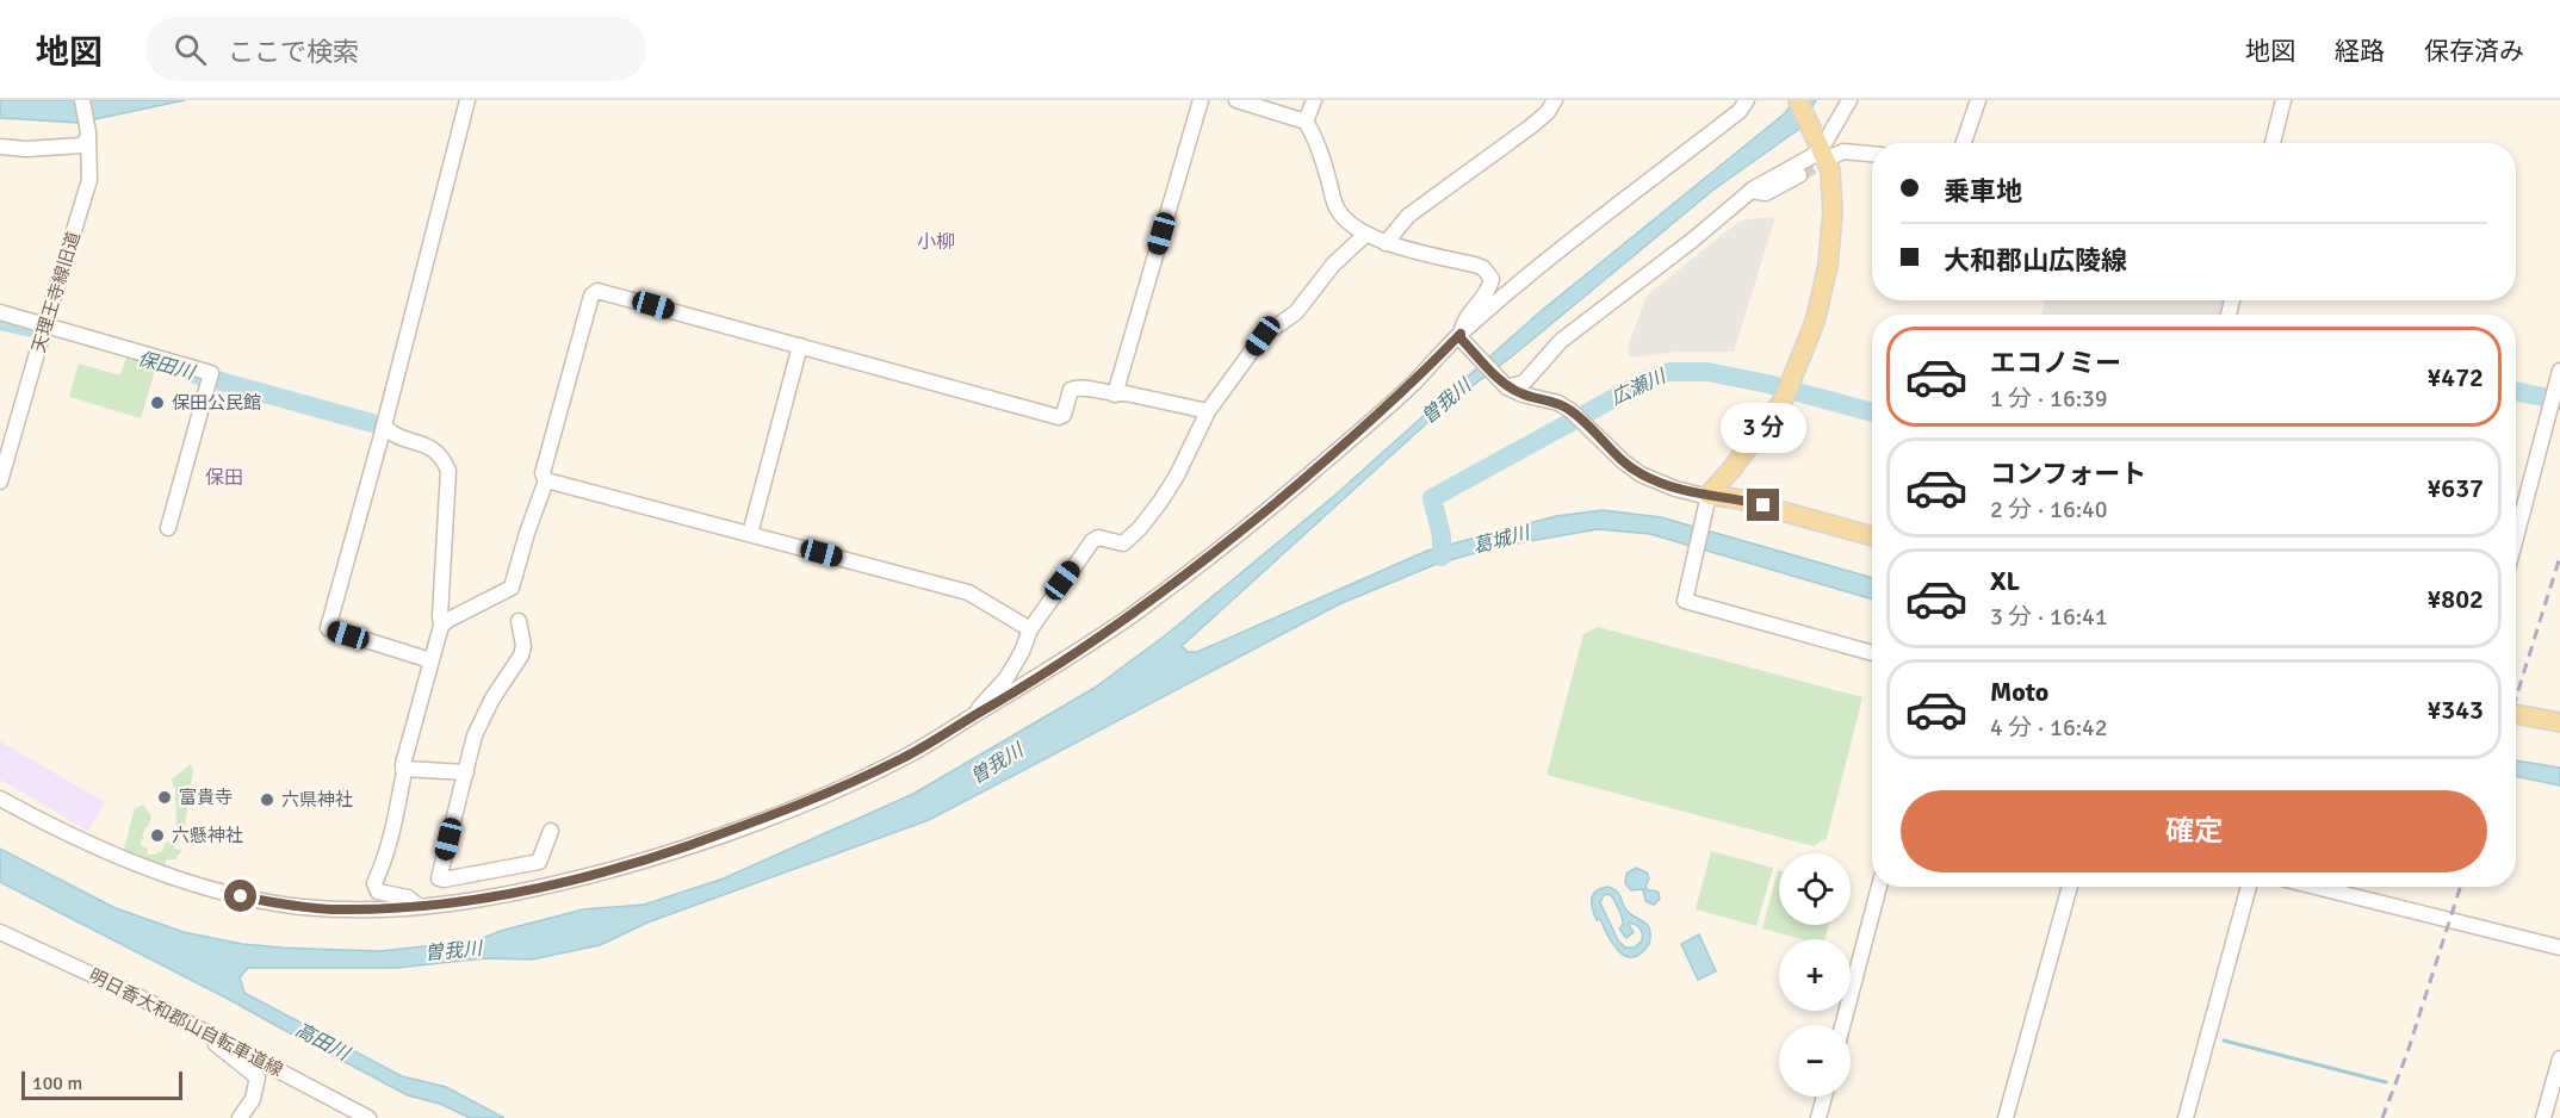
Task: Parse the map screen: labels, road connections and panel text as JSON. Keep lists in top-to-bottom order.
{
  "streets": {
    "street": ["天理王寺線旧道", "明日香大和郡山自転車道線"]
  },
  "districts": ["小柳", "保田"],
  "water": [
    "保田川",
    "広瀬川",
    "曽我川",
    "葛城川",
    "高田川"
  ],
  "places": [
    "保田公民館",
    "富貴寺",
    "六県神社",
    "六懸神社"
  ],
  "scale_bar": "100 m",
  "page": {
    "header": "地図",
    "search": "ここで検索",
    "nav": ["地図", "経路", "保存済み"],
    "banner": ["乗車地", "大和郡山広陵線"],
    "list": [
      {
        "name": "エコノミー",
        "note": "1 分 · 16:39",
        "value": "¥472"
      },
      {
        "name": "コンフォート",
        "note": "2 分 · 16:40",
        "value": "¥637"
      },
      {
        "name": "XL",
        "note": "3 分 · 16:41",
        "value": "¥802"
      },
      {
        "name": "Moto",
        "note": "4 分 · 16:42",
        "value": "¥343"
      }
    ],
    "bubble": "3 分",
    "buttons": "確定",
    "map_buttons": ["+", "−"],
    "scale": "100 m"
  }
}
